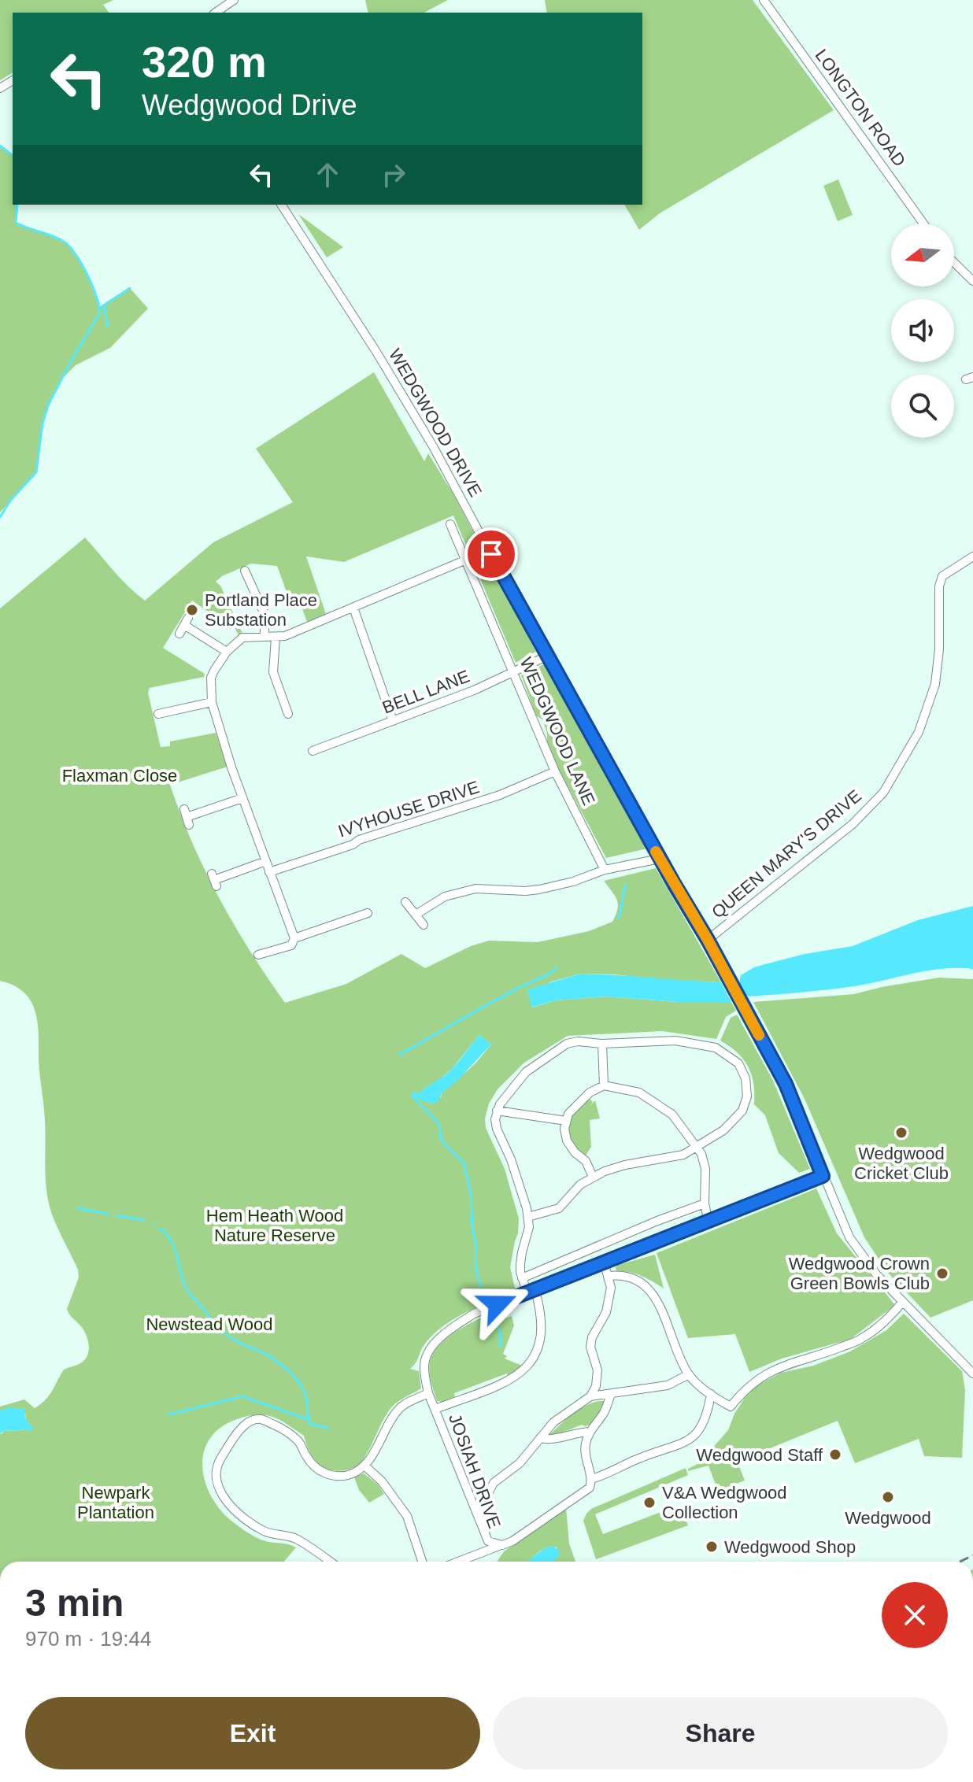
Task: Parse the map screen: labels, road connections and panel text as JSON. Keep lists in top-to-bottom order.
{
  "streets": {
    "street": [
      "LONGTON ROAD",
      "WEDGWOOD DRIVE",
      "BELL LANE",
      "WEDGWOOD LANE",
      "IVYHOUSE DRIVE",
      "QUEEN MARY'S DRIVE",
      "JOSIAH DRIVE"
    ]
  },
  "crossings": [
    ["WEDGWOOD DRIVE", "BELL LANE"],
    ["WEDGWOOD DRIVE", "QUEEN MARY'S DRIVE"],
    ["WEDGWOOD DRIVE", "JOSIAH DRIVE"],
    ["BELL LANE", "WEDGWOOD LANE"],
    ["WEDGWOOD LANE", "IVYHOUSE DRIVE"]
  ],
  "parks": [
    "Flaxman Close",
    "Hem Heath Wood Nature Reserve",
    "Newstead Wood",
    "Newpark Plantation"
  ],
  "places": [
    "Portland Place Substation",
    "Wedgwood Cricket Club",
    "Wedgwood Crown Green Bowls Club",
    "Wedgwood Staff",
    "Wedgwood",
    "V&A Wedgwood Collection",
    "Wedgwood Shop"
  ],
  "north": "left",
  "page": {
    "turn": ["320 m", "Wedgwood Drive"],
    "heading": ["3 min", "970 m · 19:44"],
    "buttons": ["Exit", "Share"]
  }
}
